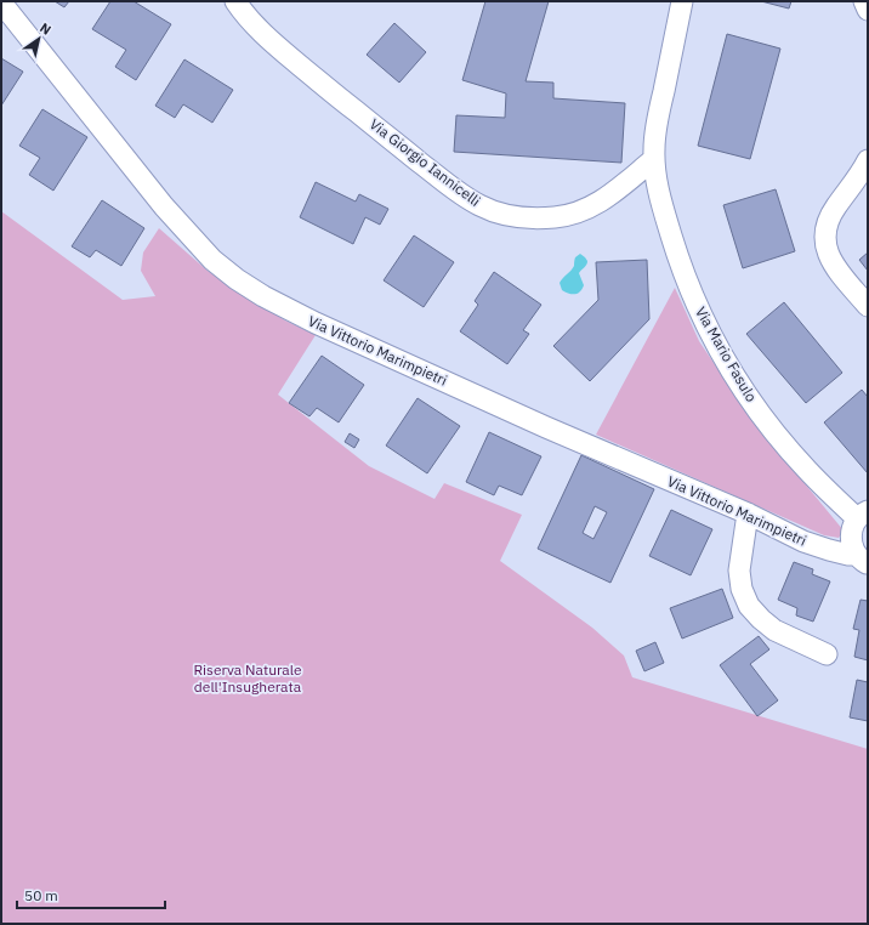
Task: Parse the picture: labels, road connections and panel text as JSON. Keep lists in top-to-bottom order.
{
  "streets": {
    "street": ["Via Giorgio Iannicelli", "Via Vittorio Marimpietri", "Via Mario Fasulo"]
  },
  "crossings": [
    ["Via Giorgio Iannicelli", "Via Mario Fasulo"]
  ],
  "parks": ["Riserva Naturale dell'Insugherata"],
  "scale_bar": "50 m",
  "north": "top right"
}
